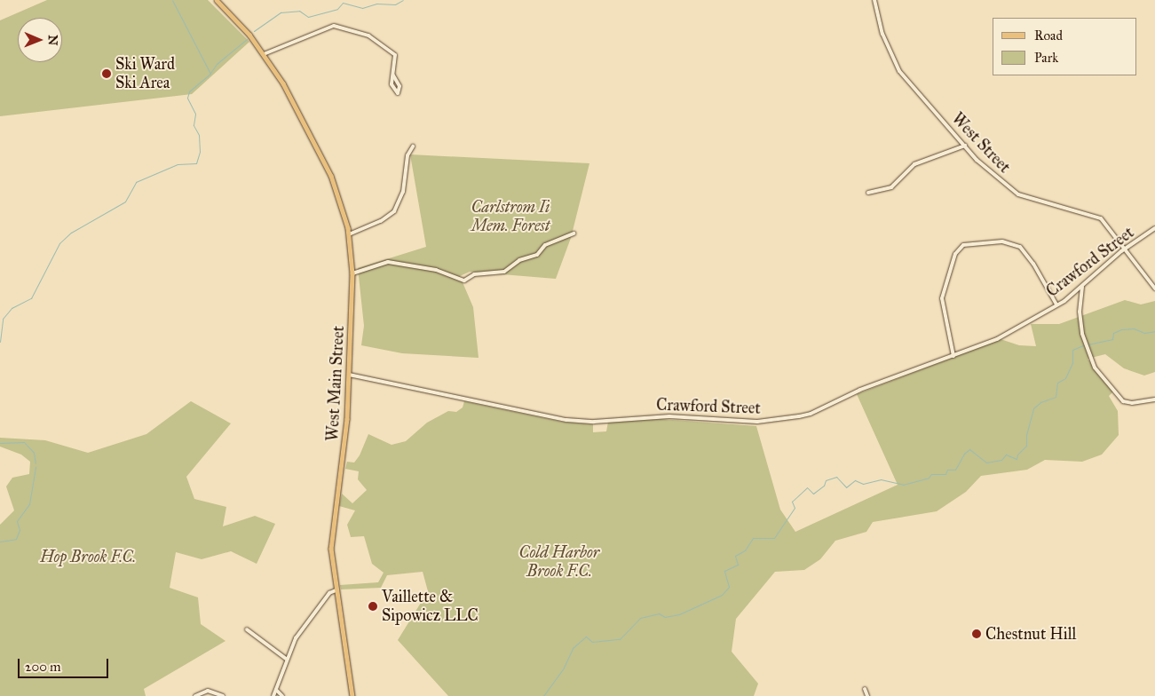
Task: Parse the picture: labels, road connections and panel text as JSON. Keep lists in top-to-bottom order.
{
  "streets": {
    "main road": ["West Main Street"],
    "street": ["West Street", "Crawford Street"]
  },
  "crossings": [
    ["West Street", "Crawford Street"],
    ["Crawford Street", "West Main Street"]
  ],
  "parks": ["Carlstrom Ii Mem. Forest", "Cold Harbor Brook F.C.", "Hop Brook F.C."],
  "places": ["Ski Ward Ski Area", "Vaillette & Sipowicz LLC", "Chestnut Hill"],
  "legend": ["Road", "Park"],
  "scale_bar": "200 m",
  "north": "right"
}
